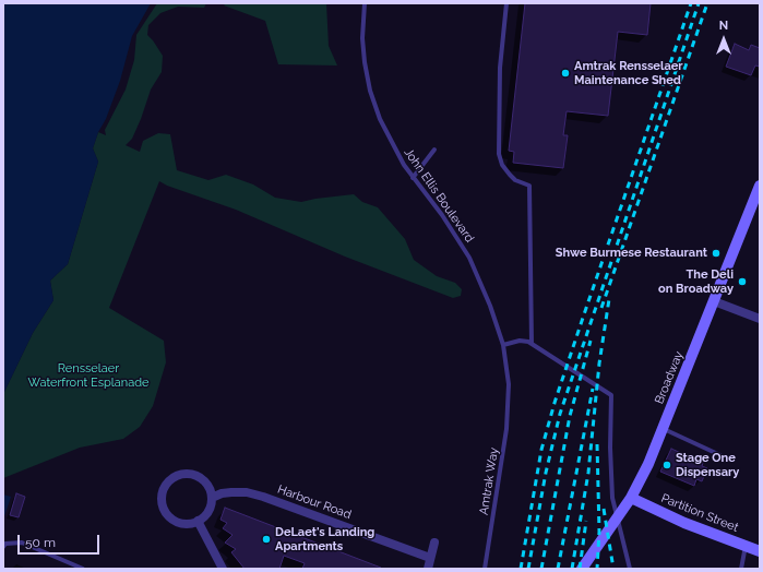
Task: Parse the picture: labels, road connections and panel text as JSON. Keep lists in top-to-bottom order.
{
  "streets": {
    "street": ["Broadway", "Harbour Road", "Partition Street"],
    "lane": ["John Ellis Boulevard", "Amtrak Way"]
  },
  "crossings": [
    ["John Ellis Boulevard", "Amtrak Way"],
    ["Broadway", "Partition Street"]
  ],
  "parks": ["Rensselaer Waterfront Esplanade"],
  "places": [
    "Amtrak Rensselaer Maintenance Shed",
    "Shwe Burmese Restaurant",
    "The Deli on Broadway",
    "Stage One Dispensary",
    "DeLaet's Landing Apartments"
  ],
  "scale_bar": "50 m",
  "north": "top"
}
